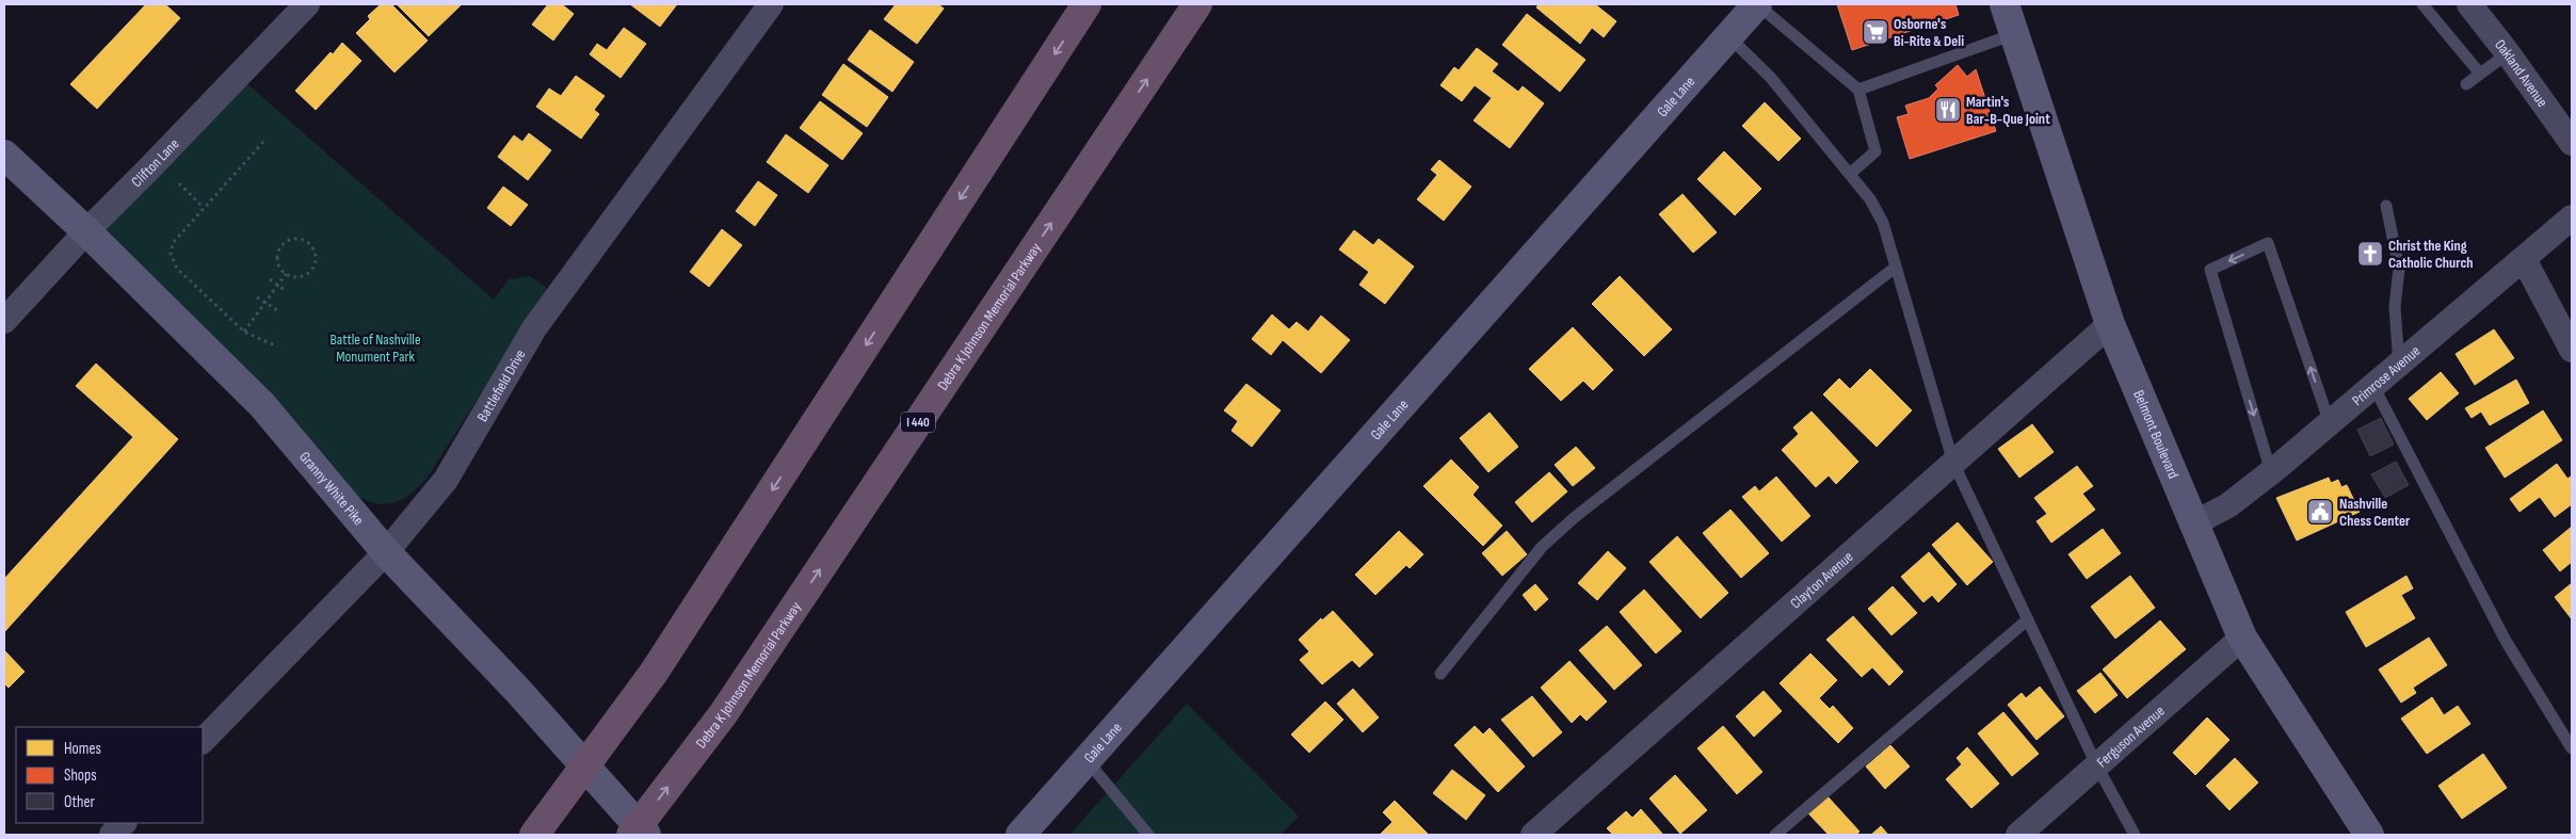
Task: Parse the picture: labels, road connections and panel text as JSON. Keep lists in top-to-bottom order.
{
  "streets": {
    "highway": ["Debra K Johnson Memorial Parkway", "I 440"],
    "street": [
      "Oakland Avenue",
      "Gale Lane",
      "Clifton Lane",
      "Primrose Avenue",
      "Battlefield Drive",
      "Belmont Boulevard",
      "Granny White Pike",
      "Clayton Avenue",
      "Ferguson Avenue"
    ]
  },
  "crossings": [
    ["Clifton Lane", "Granny White Pike"],
    ["Primrose Avenue", "Belmont Boulevard"],
    ["Battlefield Drive", "Granny White Pike"],
    ["Belmont Boulevard", "Clayton Avenue"],
    ["Belmont Boulevard", "Ferguson Avenue"]
  ],
  "parks": ["Battle of Nashville Monument Park"],
  "places": {
    "supermarket": ["Osborne's Bi-Rite & Deli"],
    "restaurant": ["Martin's Bar-B-Que Joint"],
    "church": ["Christ the King Catholic Church"],
    "public building": ["Nashville Chess Center"]
  },
  "legend": ["Homes", "Shops", "Other"]
}
